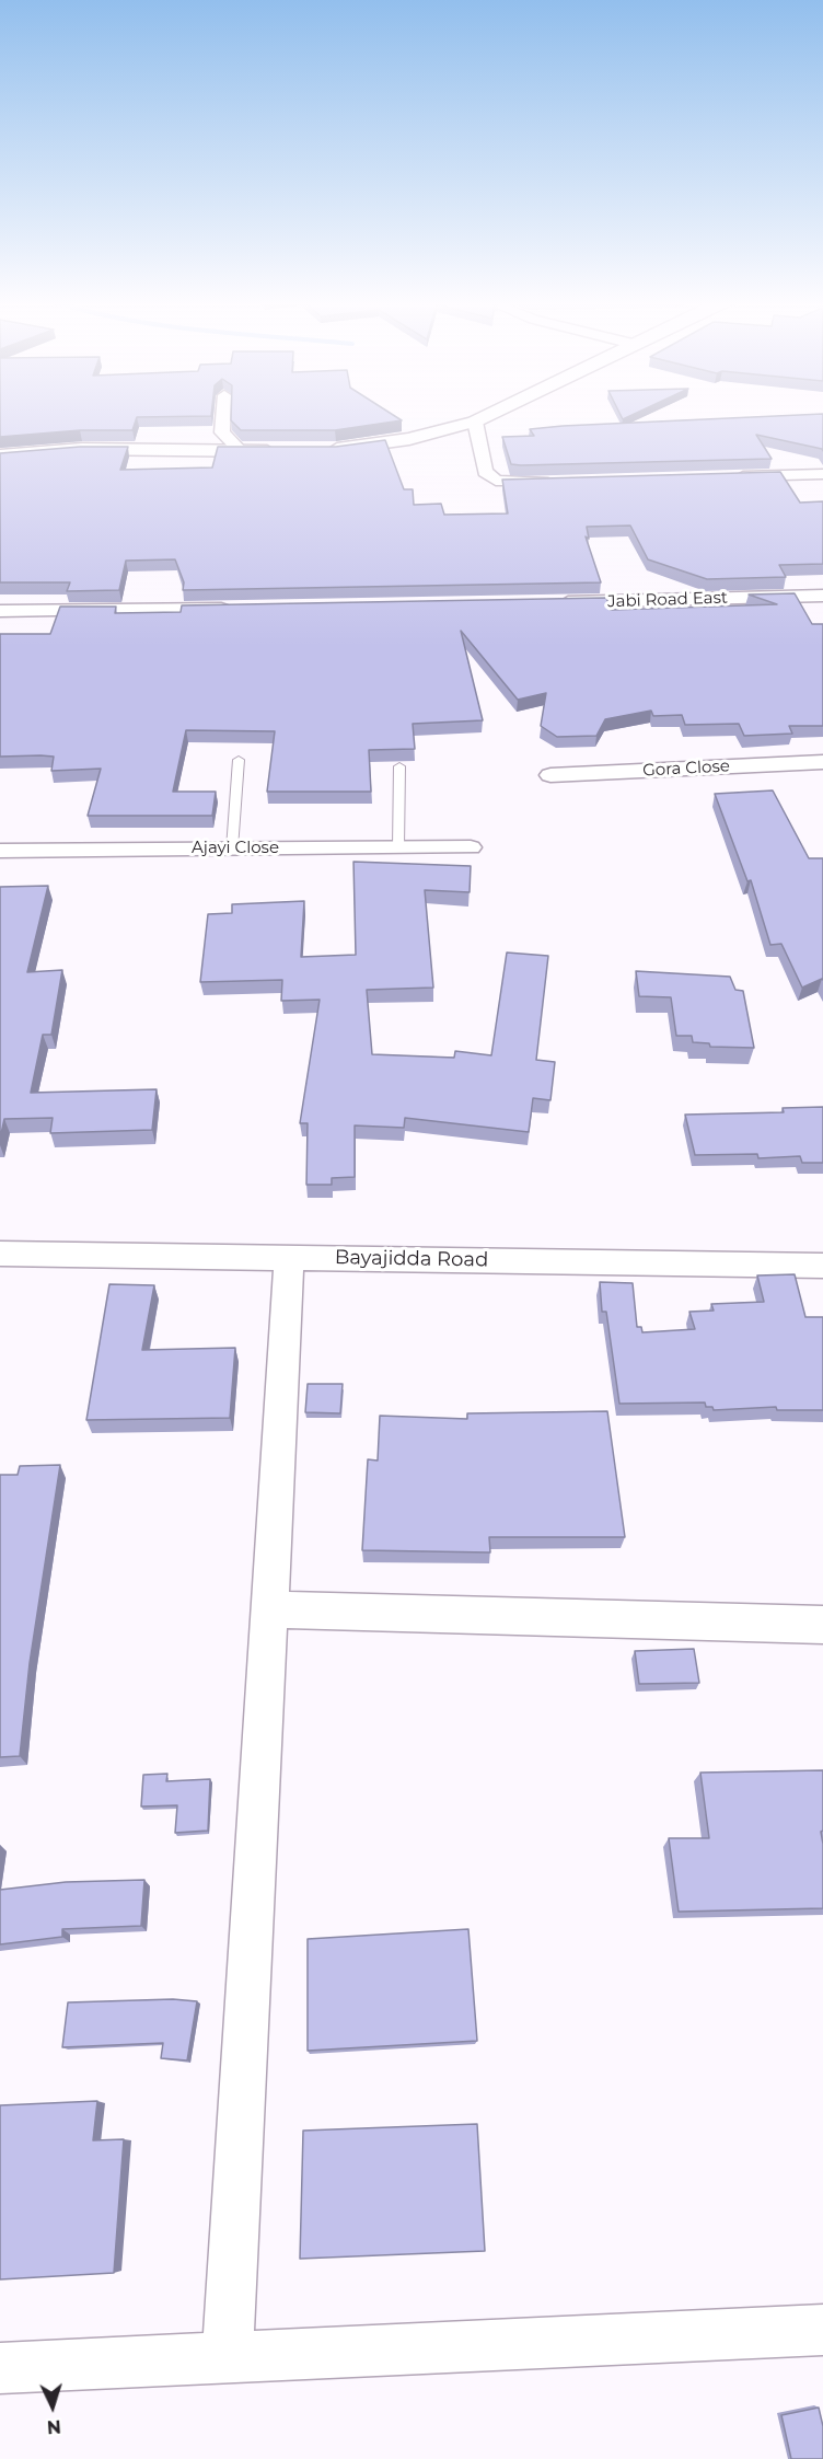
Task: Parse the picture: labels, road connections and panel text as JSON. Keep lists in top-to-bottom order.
{
  "streets": {
    "street": [
      "Jabi Road East",
      "Gora Close",
      "Ajayi Close",
      "Bayajidda Road"
    ]
  },
  "north": "bottom"
}
